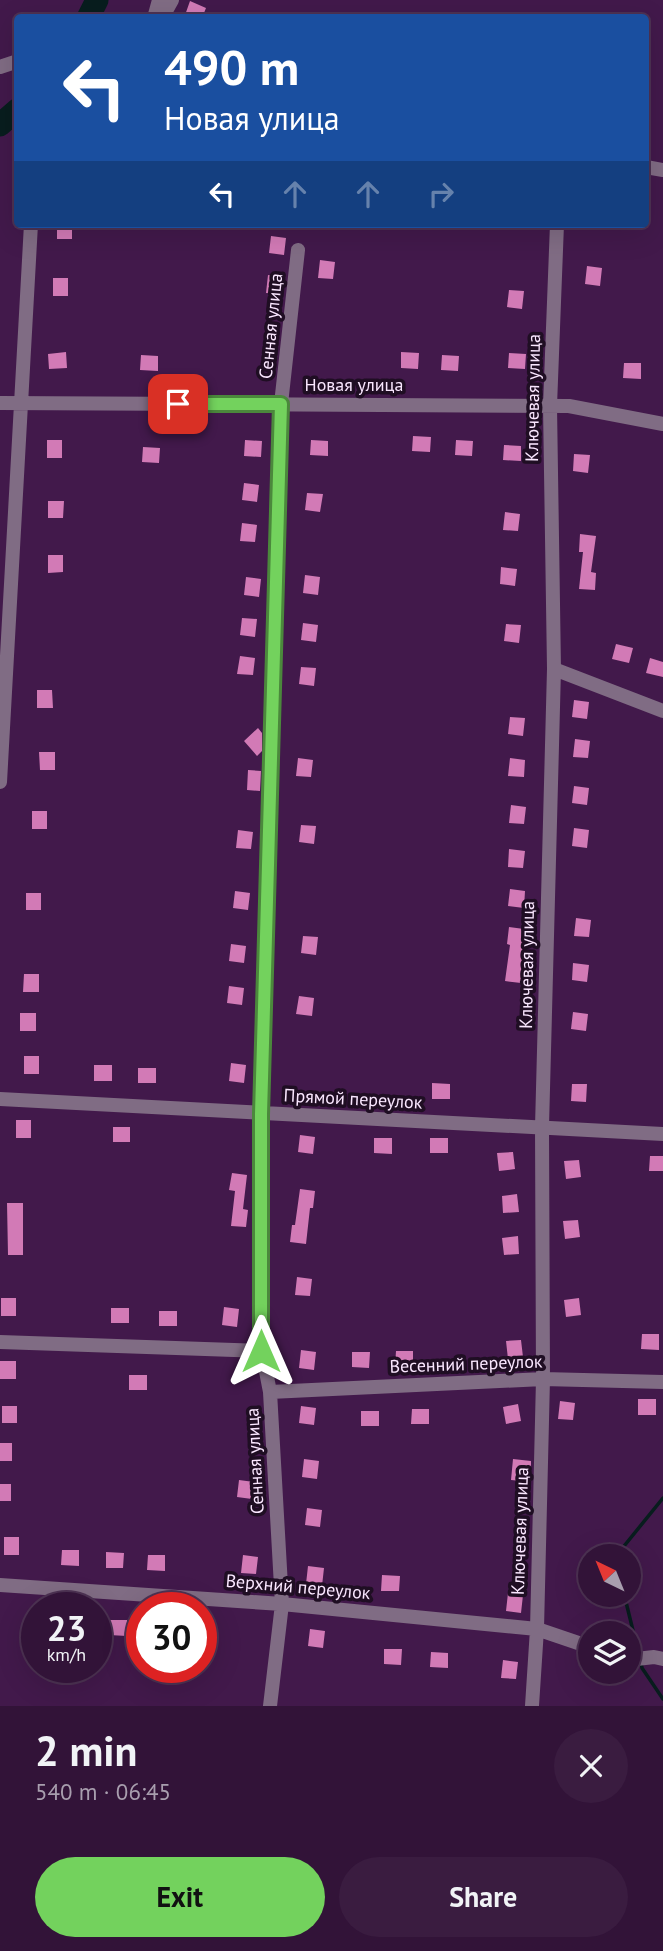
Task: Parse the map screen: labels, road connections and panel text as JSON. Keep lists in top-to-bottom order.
{
  "streets": {
    "street": [
      "Сенная улица",
      "Новая улица",
      "Ключевая улица",
      "Прямой переулок",
      "Весенний переулок",
      "Верхний переулок"
    ]
  },
  "crossings": [
    ["Сенная улица", "Новая улица"],
    ["Сенная улица", "Прямой переулок"],
    ["Сенная улица", "Весенний переулок"],
    ["Сенная улица", "Верхний переулок"],
    ["Новая улица", "Ключевая улица"],
    ["Ключевая улица", "Прямой переулок"],
    ["Ключевая улица", "Весенний переулок"],
    ["Ключевая улица", "Верхний переулок"]
  ],
  "north": "top left",
  "page": {
    "turn": ["490 m", "Новая улица"],
    "speed": "23 km/h",
    "limit": "30",
    "heading": ["2 min", "540 m · 06:45"],
    "buttons": ["Exit", "Share"]
  }
}
